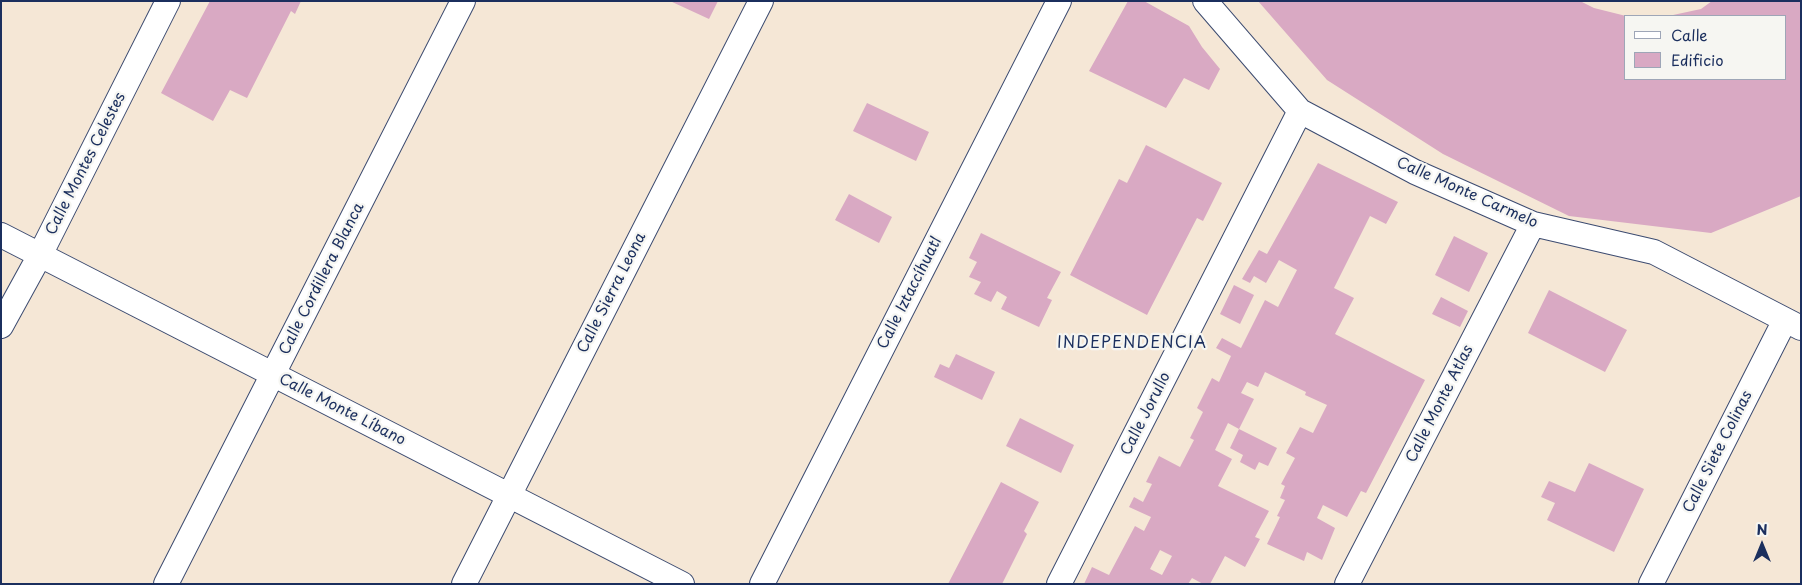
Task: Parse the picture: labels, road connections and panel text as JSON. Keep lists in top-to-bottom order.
{
  "streets": {
    "street": [
      "Calle Montes Celestes",
      "Calle Monte Carmelo",
      "Calle Cordillera Blanca",
      "Calle Sierra Leona",
      "Calle Iztaccíhuatl",
      "Calle Monte Atlas",
      "Calle Monte Líbano",
      "Calle Jorullo",
      "Calle Siete Colinas"
    ]
  },
  "crossings": [
    ["Calle Montes Celestes", "Calle Monte Líbano"],
    ["Calle Monte Carmelo", "Calle Monte Atlas"],
    ["Calle Monte Carmelo", "Calle Jorullo"],
    ["Calle Monte Carmelo", "Calle Siete Colinas"],
    ["Calle Cordillera Blanca", "Calle Monte Líbano"],
    ["Calle Sierra Leona", "Calle Monte Líbano"]
  ],
  "districts": ["INDEPENDENCIA"],
  "legend": ["Calle", "Edificio"],
  "north": "top"
}
